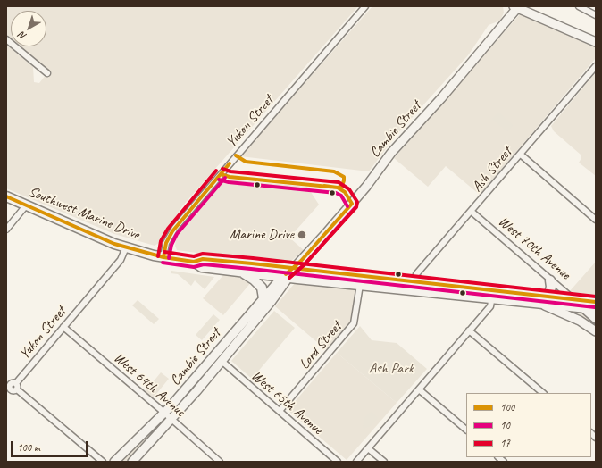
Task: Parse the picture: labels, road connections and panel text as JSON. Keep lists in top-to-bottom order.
{
  "streets": {
    "main road": ["Cambie Street", "Southwest Marine Drive", "West 70th Avenue"],
    "street": [
      "Yukon Street",
      "Ash Street",
      "Lord Street",
      "West 64th Avenue",
      "West 65th Avenue"
    ]
  },
  "crossings": [
    ["Yukon Street", "Southwest Marine Drive"],
    ["Yukon Street", "West 64th Avenue"],
    ["Cambie Street", "Southwest Marine Drive"],
    ["Cambie Street", "West 64th Avenue"],
    ["Cambie Street", "West 65th Avenue"],
    ["Ash Street", "Southwest Marine Drive"],
    ["Ash Street", "West 70th Avenue"],
    ["Southwest Marine Drive", "West 70th Avenue"],
    ["Southwest Marine Drive", "Lord Street"],
    ["Lord Street", "West 65th Avenue"]
  ],
  "parks": ["Ash Park"],
  "places": ["Marine Drive"],
  "lines": ["transit line 100", "transit line 17", "transit line 10"],
  "legend": ["100", "10", "17"],
  "scale_bar": "100 m",
  "north": "bottom left"
}
